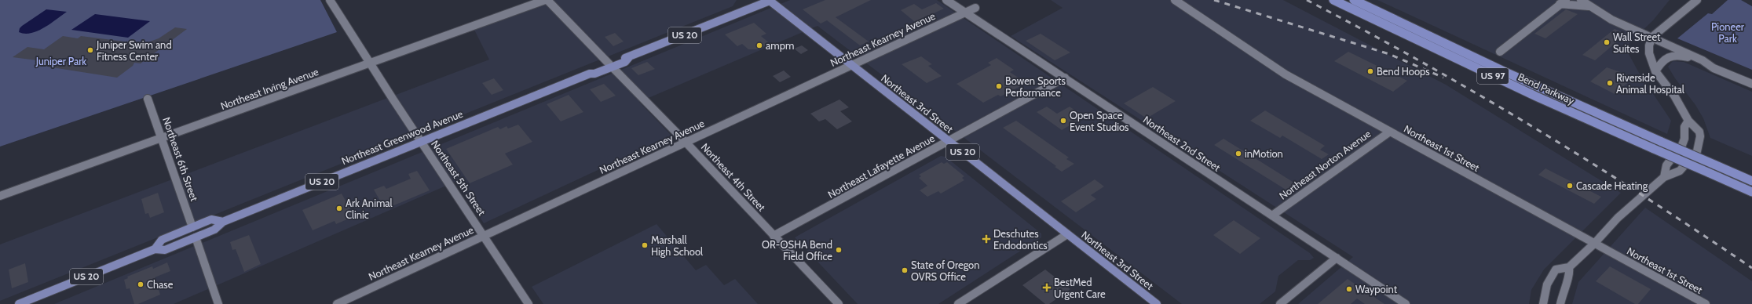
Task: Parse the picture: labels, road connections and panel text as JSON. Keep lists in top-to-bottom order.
{
  "streets": {
    "highway": ["US 97", "Bend Parkway"],
    "main road": ["US 20", "Northeast 3rd Street", "Northeast Greenwood Avenue"],
    "street": [
      "Northeast Kearney Avenue",
      "Northeast Irving Avenue",
      "Northeast 2nd Street",
      "Northeast 1st Street",
      "Northeast 6th Street",
      "Northeast Norton Avenue",
      "Northeast Lafayette Avenue",
      "Northeast 4th Street",
      "Northeast 5th Street"
    ]
  },
  "crossings": [
    ["Northeast Kearney Avenue", "Northeast 3rd Street"],
    ["Northeast Kearney Avenue", "Northeast 2nd Street"],
    ["Northeast Kearney Avenue", "Northeast 4th Street"],
    ["Northeast Kearney Avenue", "Northeast 5th Street"],
    ["Northeast Irving Avenue", "Northeast 6th Street"],
    ["Northeast Irving Avenue", "Northeast 5th Street"],
    ["Northeast 3rd Street", "Northeast Greenwood Avenue"],
    ["Northeast 3rd Street", "Northeast Lafayette Avenue"],
    ["Northeast Greenwood Avenue", "Northeast 6th Street"],
    ["Northeast Greenwood Avenue", "Northeast 4th Street"],
    ["Northeast Greenwood Avenue", "Northeast 5th Street"],
    ["Northeast 2nd Street", "Northeast Norton Avenue"],
    ["Northeast 2nd Street", "Northeast Lafayette Avenue"],
    ["Northeast 1st Street", "Northeast Norton Avenue"],
    ["Northeast Lafayette Avenue", "Northeast 4th Street"]
  ],
  "parks": ["Pioneer Park", "Juniper Park"],
  "places": {
    "other": [
      "Wall Street Suites",
      "ampm",
      "Juniper Swim and Fitness Center",
      "Bend Hoops",
      "Riverside Animal Hospital",
      "Bowen Sports Performance",
      "Open Space Event Studios",
      "inMotion",
      "Cascade Heating",
      "Ark Animal Clinic",
      "Marshall High School",
      "OR-OSHA Bend Field Office",
      "State of Oregon OVRS Office",
      "Chase",
      "Waypoint"
    ],
    "health": ["Deschutes Endodontics", "BestMed Urgent Care"]
  }
}
